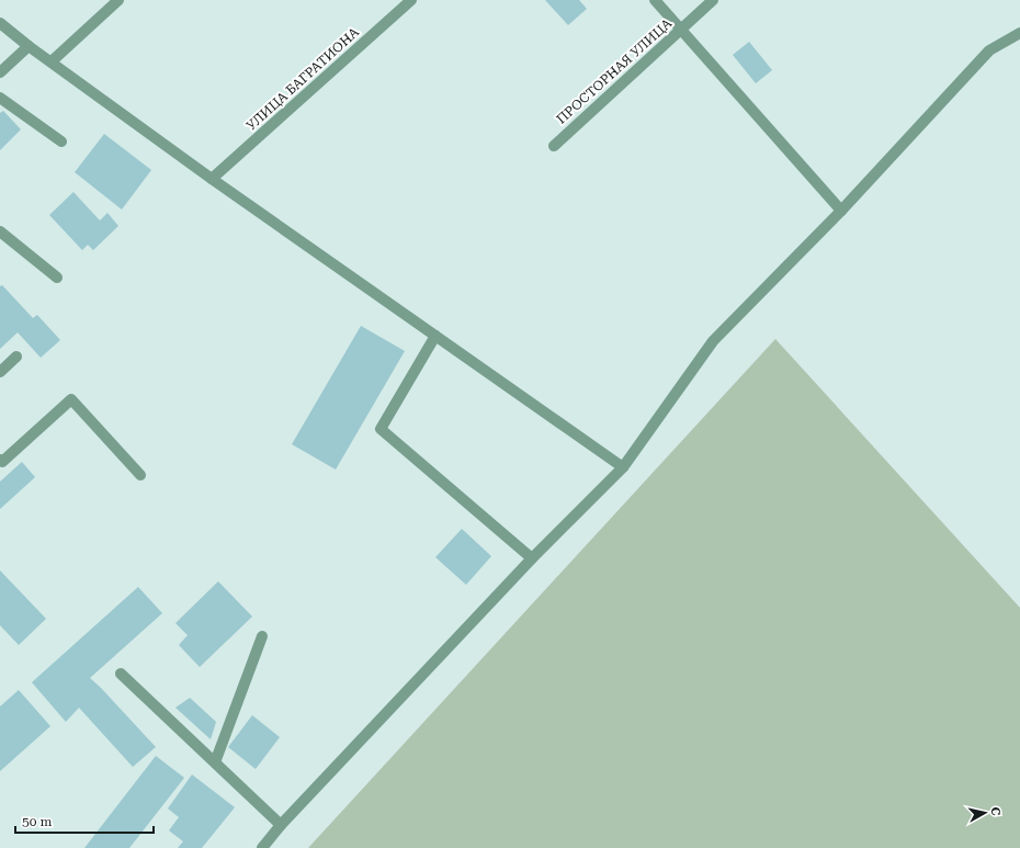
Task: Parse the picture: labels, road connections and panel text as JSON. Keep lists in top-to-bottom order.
{
  "streets": {
    "street": ["ПРОСТОРНАЯ УЛИЦА", "УЛИЦА БАГРАТИОНА"]
  },
  "scale_bar": "50 m",
  "north": "right"
}
